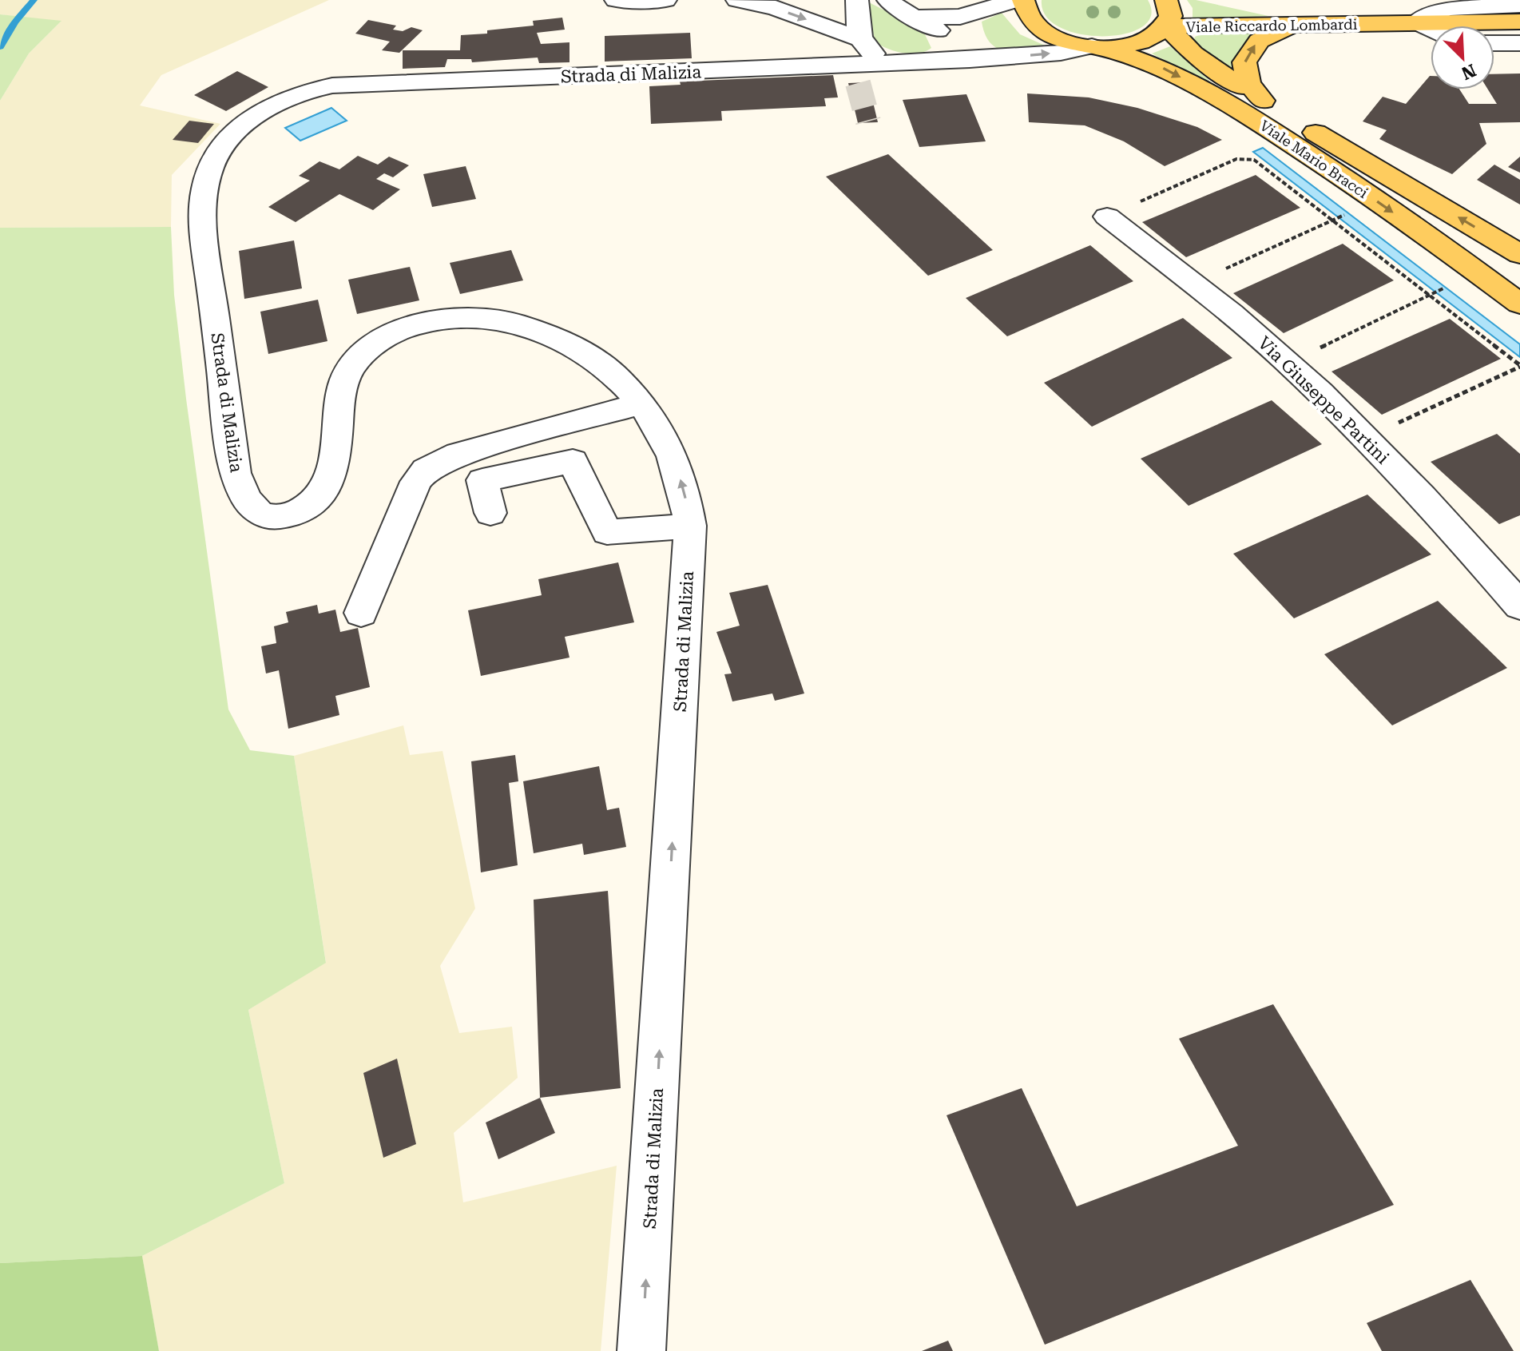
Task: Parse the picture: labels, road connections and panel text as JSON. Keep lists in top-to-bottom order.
{
  "streets": {
    "main road": ["Viale Riccardo Lombardi", "Viale Mario Bracci"],
    "street": ["Strada di Malizia", "Via Giuseppe Partini"]
  },
  "crossings": [
    ["Viale Riccardo Lombardi", "Strada di Malizia"],
    ["Viale Riccardo Lombardi", "Viale Mario Bracci"],
    ["Strada di Malizia", "Viale Mario Bracci"]
  ],
  "north": "bottom right"
}
